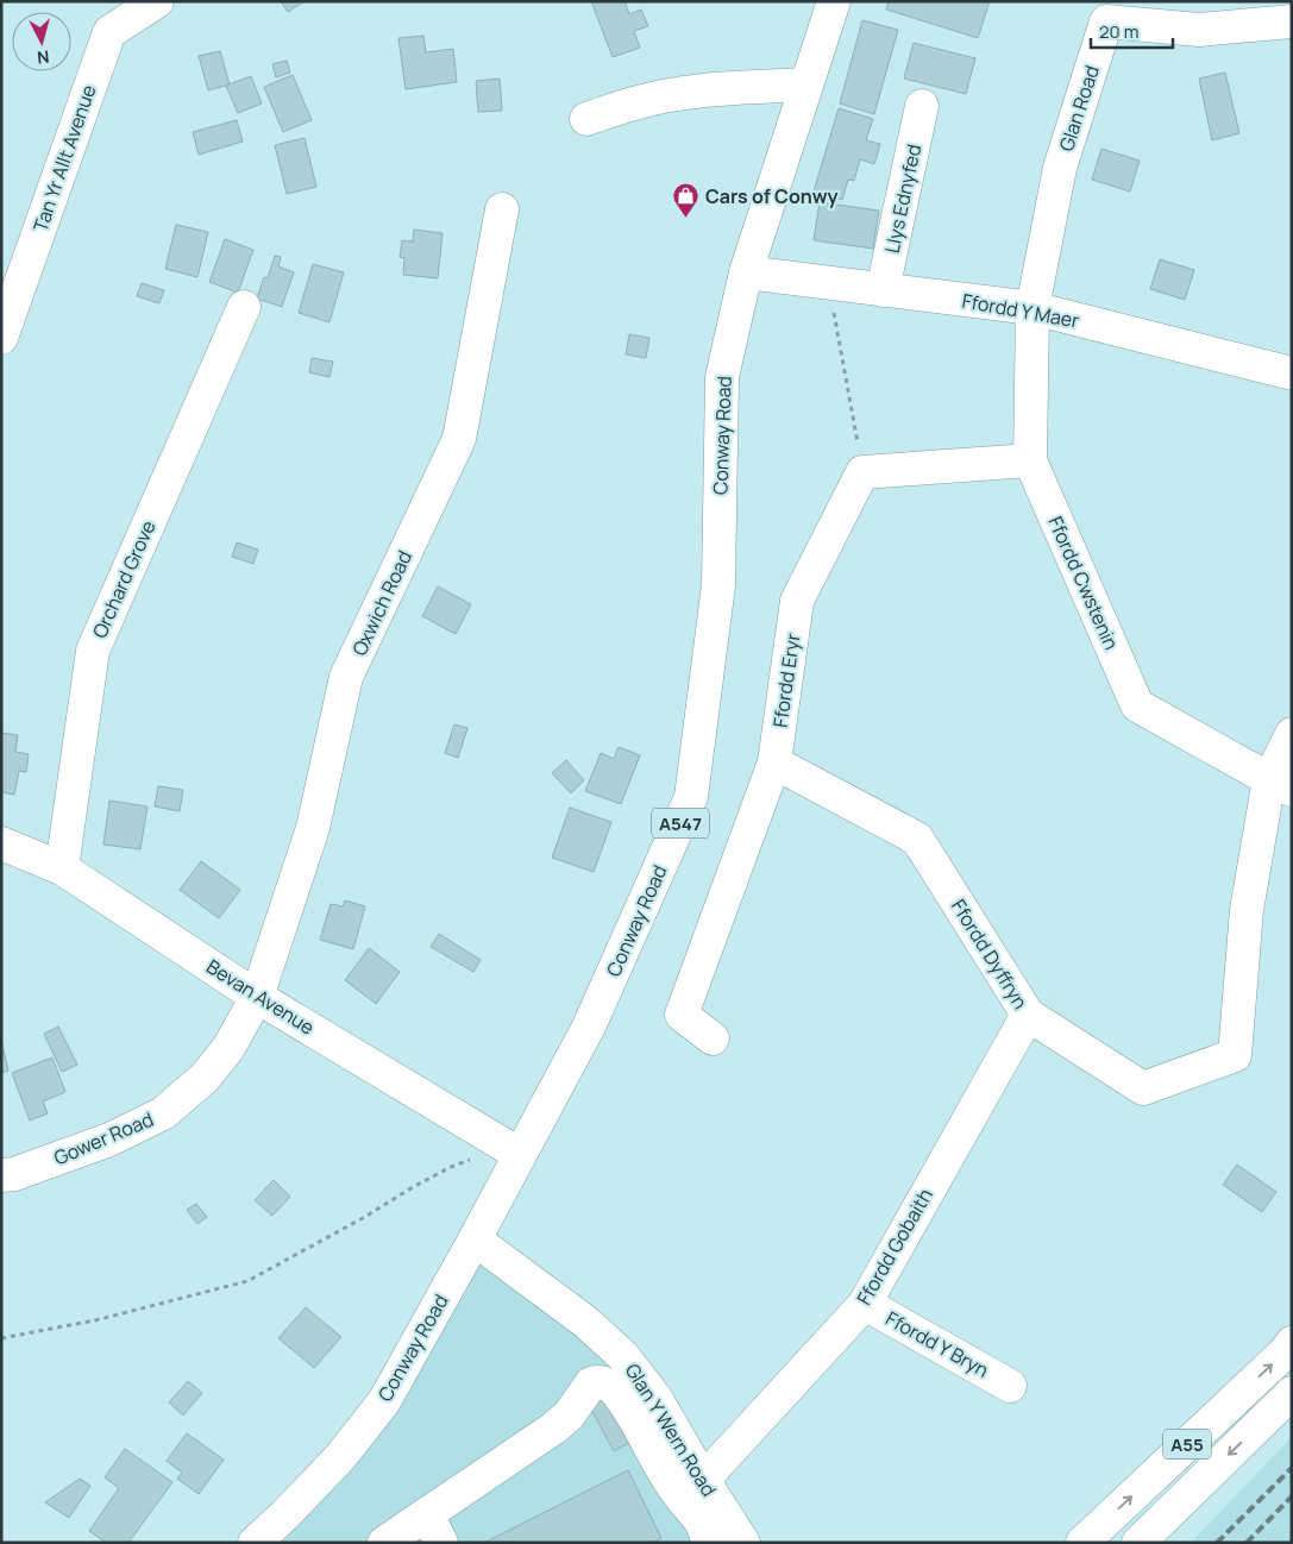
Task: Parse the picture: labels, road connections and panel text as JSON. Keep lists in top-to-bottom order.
{
  "streets": {
    "main road": [
      "Glan Road",
      "Tan Yr Allt Avenue",
      "Llys Ednyfed",
      "Ffordd Y Maer",
      "Conway Road",
      "Orchard Grove",
      "Ffordd Cwstenin",
      "Oxwich Road",
      "Ffordd Eryr",
      "A547",
      "Ffordd Dyffryn",
      "Bevan Avenue",
      "Gower Road",
      "Ffordd Gobaith",
      "Ffordd Y Bryn",
      "Glan Y Wern Road",
      "A55"
    ]
  },
  "crossings": [
    ["Glan Road", "Ffordd Y Maer"],
    ["Glan Road", "Ffordd Cwstenin"],
    ["Llys Ednyfed", "Ffordd Y Maer"],
    ["Ffordd Y Maer", "Conway Road"],
    ["Ffordd Y Maer", "Ffordd Cwstenin"],
    ["Conway Road", "Bevan Avenue"],
    ["Conway Road", "Glan Y Wern Road"],
    ["Orchard Grove", "Bevan Avenue"],
    ["Ffordd Cwstenin", "Ffordd Dyffryn"],
    ["Oxwich Road", "Bevan Avenue"],
    ["Oxwich Road", "Gower Road"],
    ["Ffordd Eryr", "Ffordd Dyffryn"],
    ["Ffordd Dyffryn", "Ffordd Gobaith"],
    ["Bevan Avenue", "Gower Road"],
    ["Ffordd Gobaith", "Ffordd Y Bryn"],
    ["Ffordd Gobaith", "Glan Y Wern Road"]
  ],
  "places": {
    "shop": ["Cars of Conwy"]
  },
  "scale_bar": "20 m",
  "north": "bottom"
}
